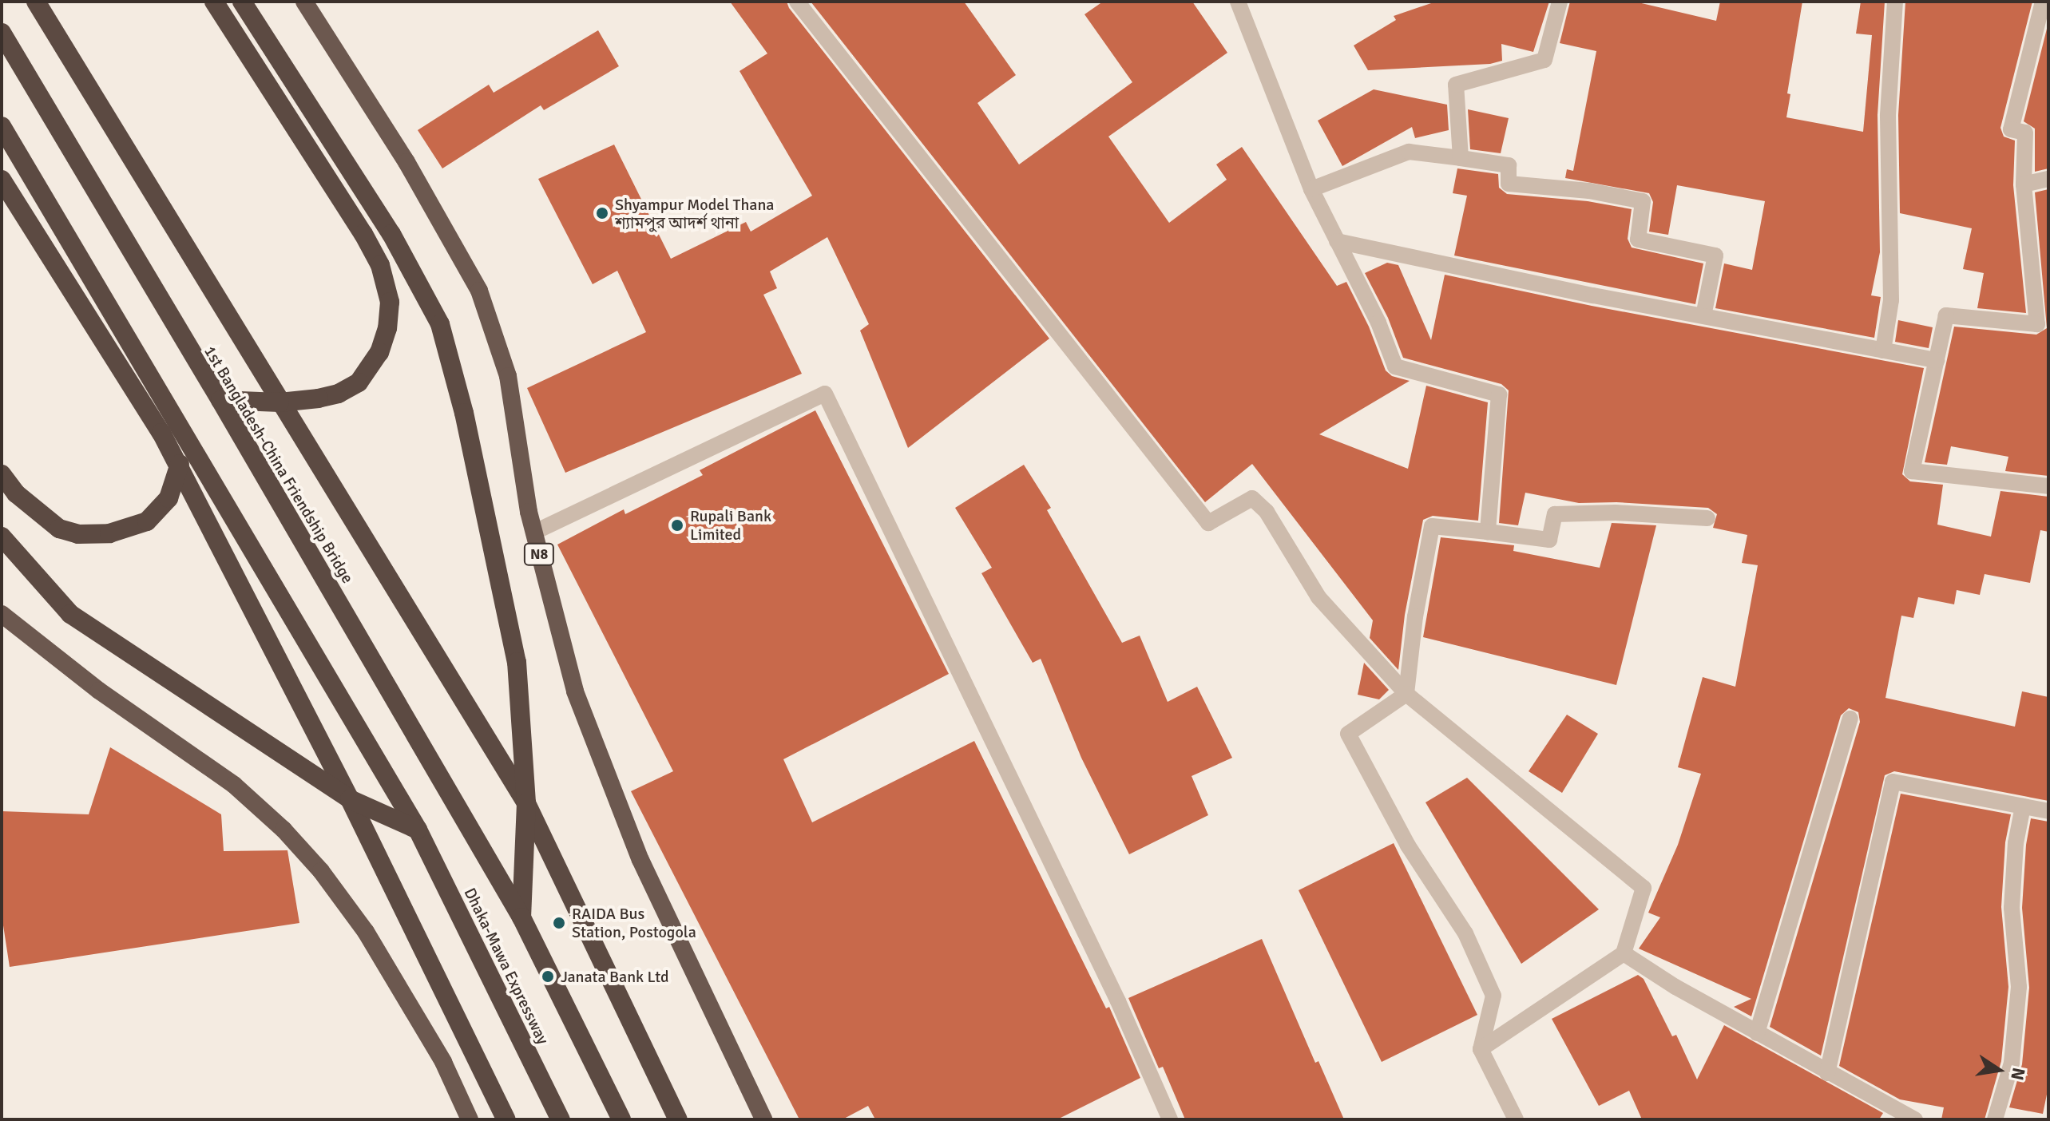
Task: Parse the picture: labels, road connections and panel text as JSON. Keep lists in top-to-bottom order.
{
  "streets": {
    "highway": ["1st Bangladesh-China Friendship Bridge", "N8", "Dhaka-Mawa Expressway"]
  },
  "places": [
    "Shyampur Model Thana শ্যামপুর আদর্শ থানা",
    "Rupali Bank Limited",
    "RAIDA Bus Station, Postogola",
    "Janata Bank Ltd"
  ],
  "north": "right"
}
